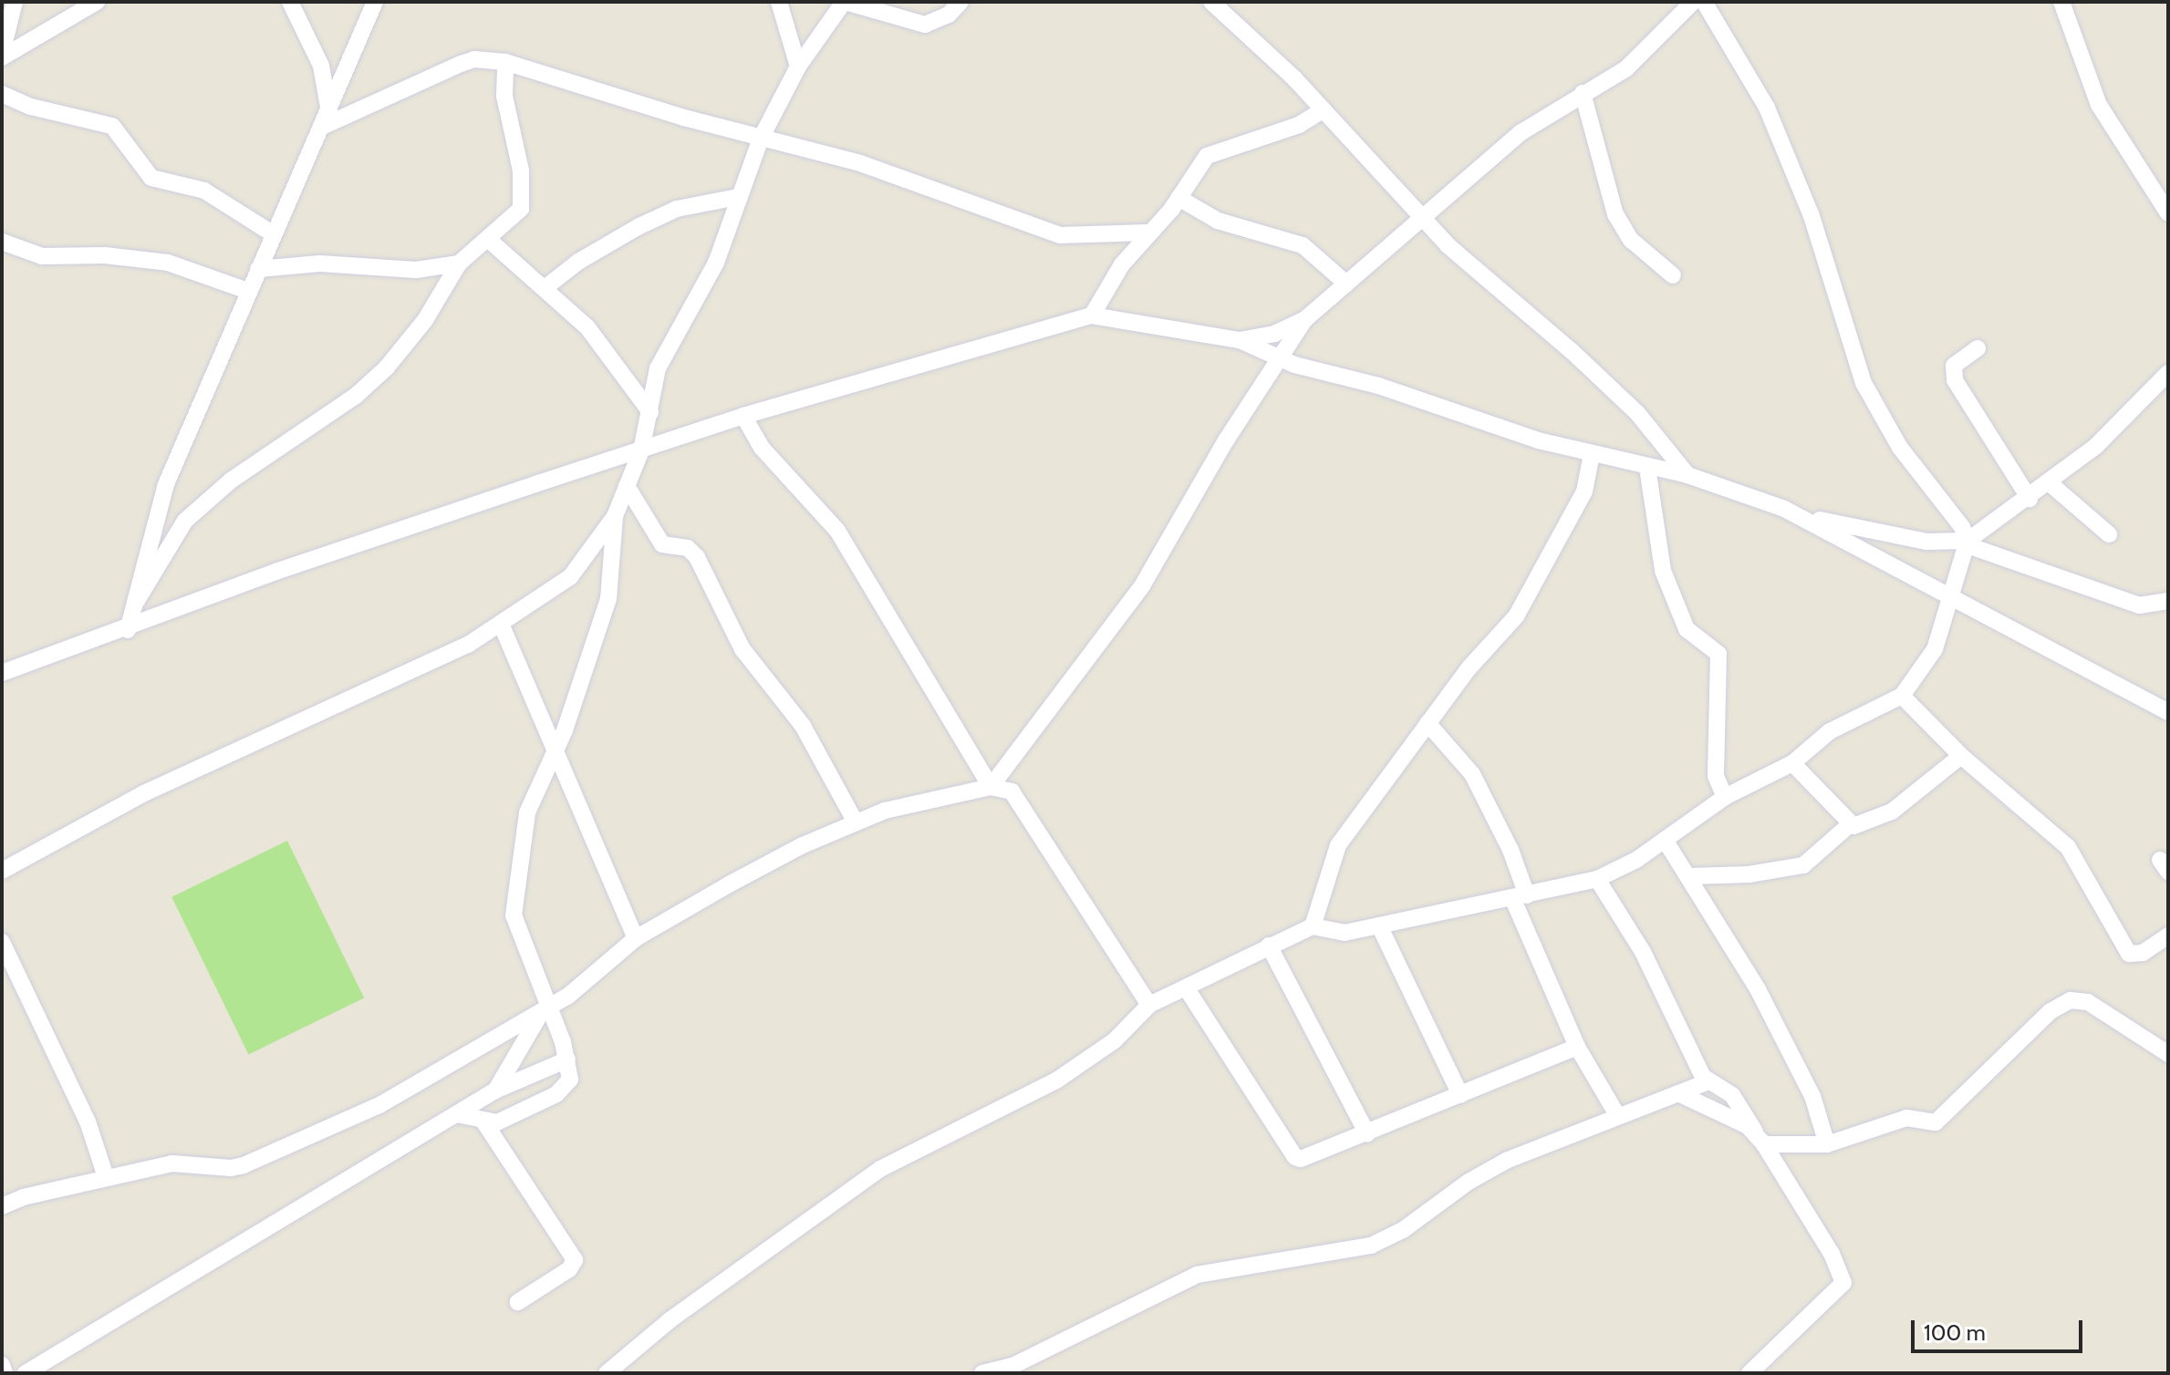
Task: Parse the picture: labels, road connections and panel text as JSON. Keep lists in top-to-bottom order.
{
  "scale_bar": "100 m"
}
